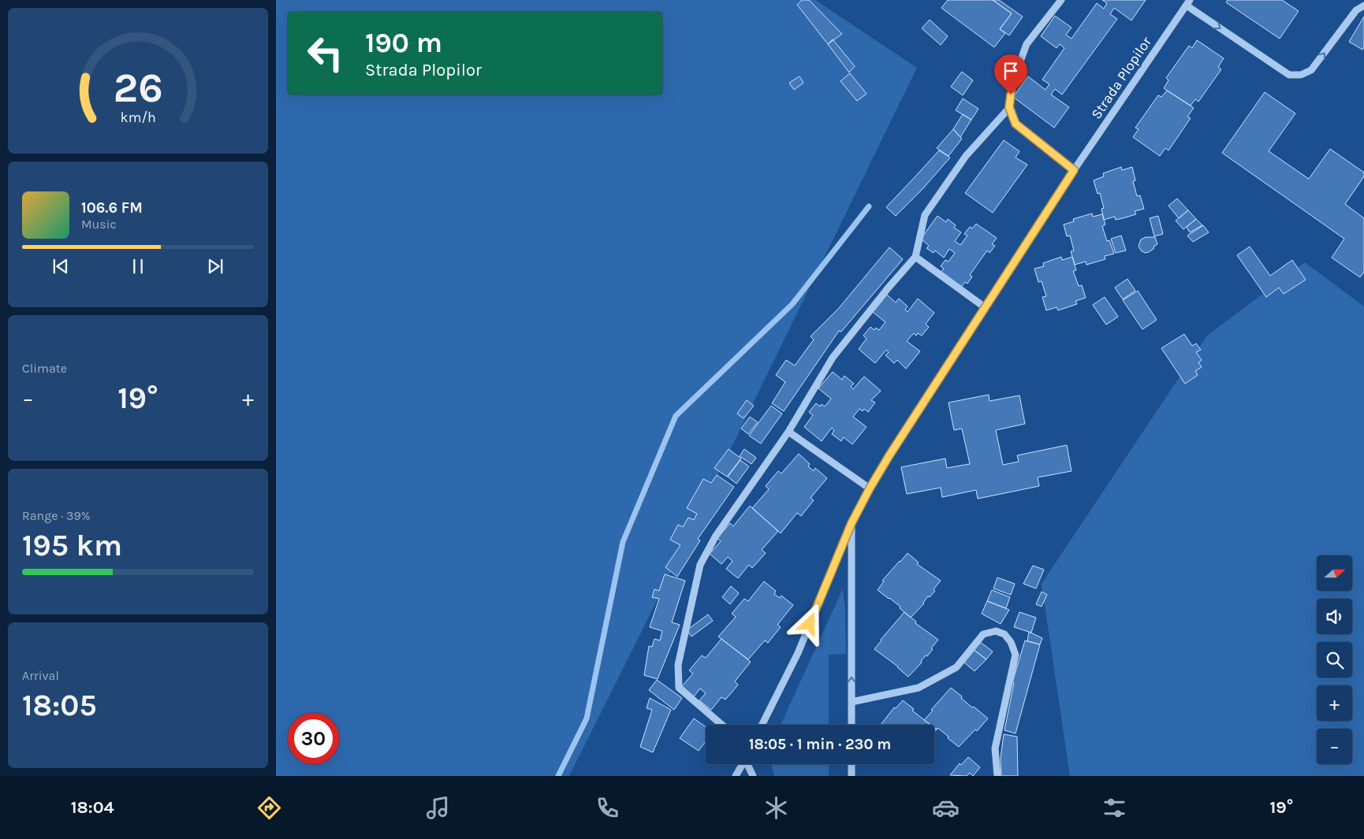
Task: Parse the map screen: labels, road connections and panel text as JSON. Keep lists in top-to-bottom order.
{
  "streets": {
    "street": ["Strada Plopilor"]
  },
  "north": "right",
  "page": {
    "turn": ["190 m", "Strada Plopilor"],
    "song": ["106.6 FM", "Music"],
    "tile": [
      "Climate",
      ["Range · 39%", "195 km"],
      ["Arrival", "18:05"]
    ],
    "heat": ["−", "19°", "+"],
    "map_buttons": ["+", "−"],
    "limit": "30",
    "trip": "18:05 · 1 min · 230 m",
    "tabs": ["18:04", "19°"],
    "gauge": ["26", "km/h"]
  }
}
